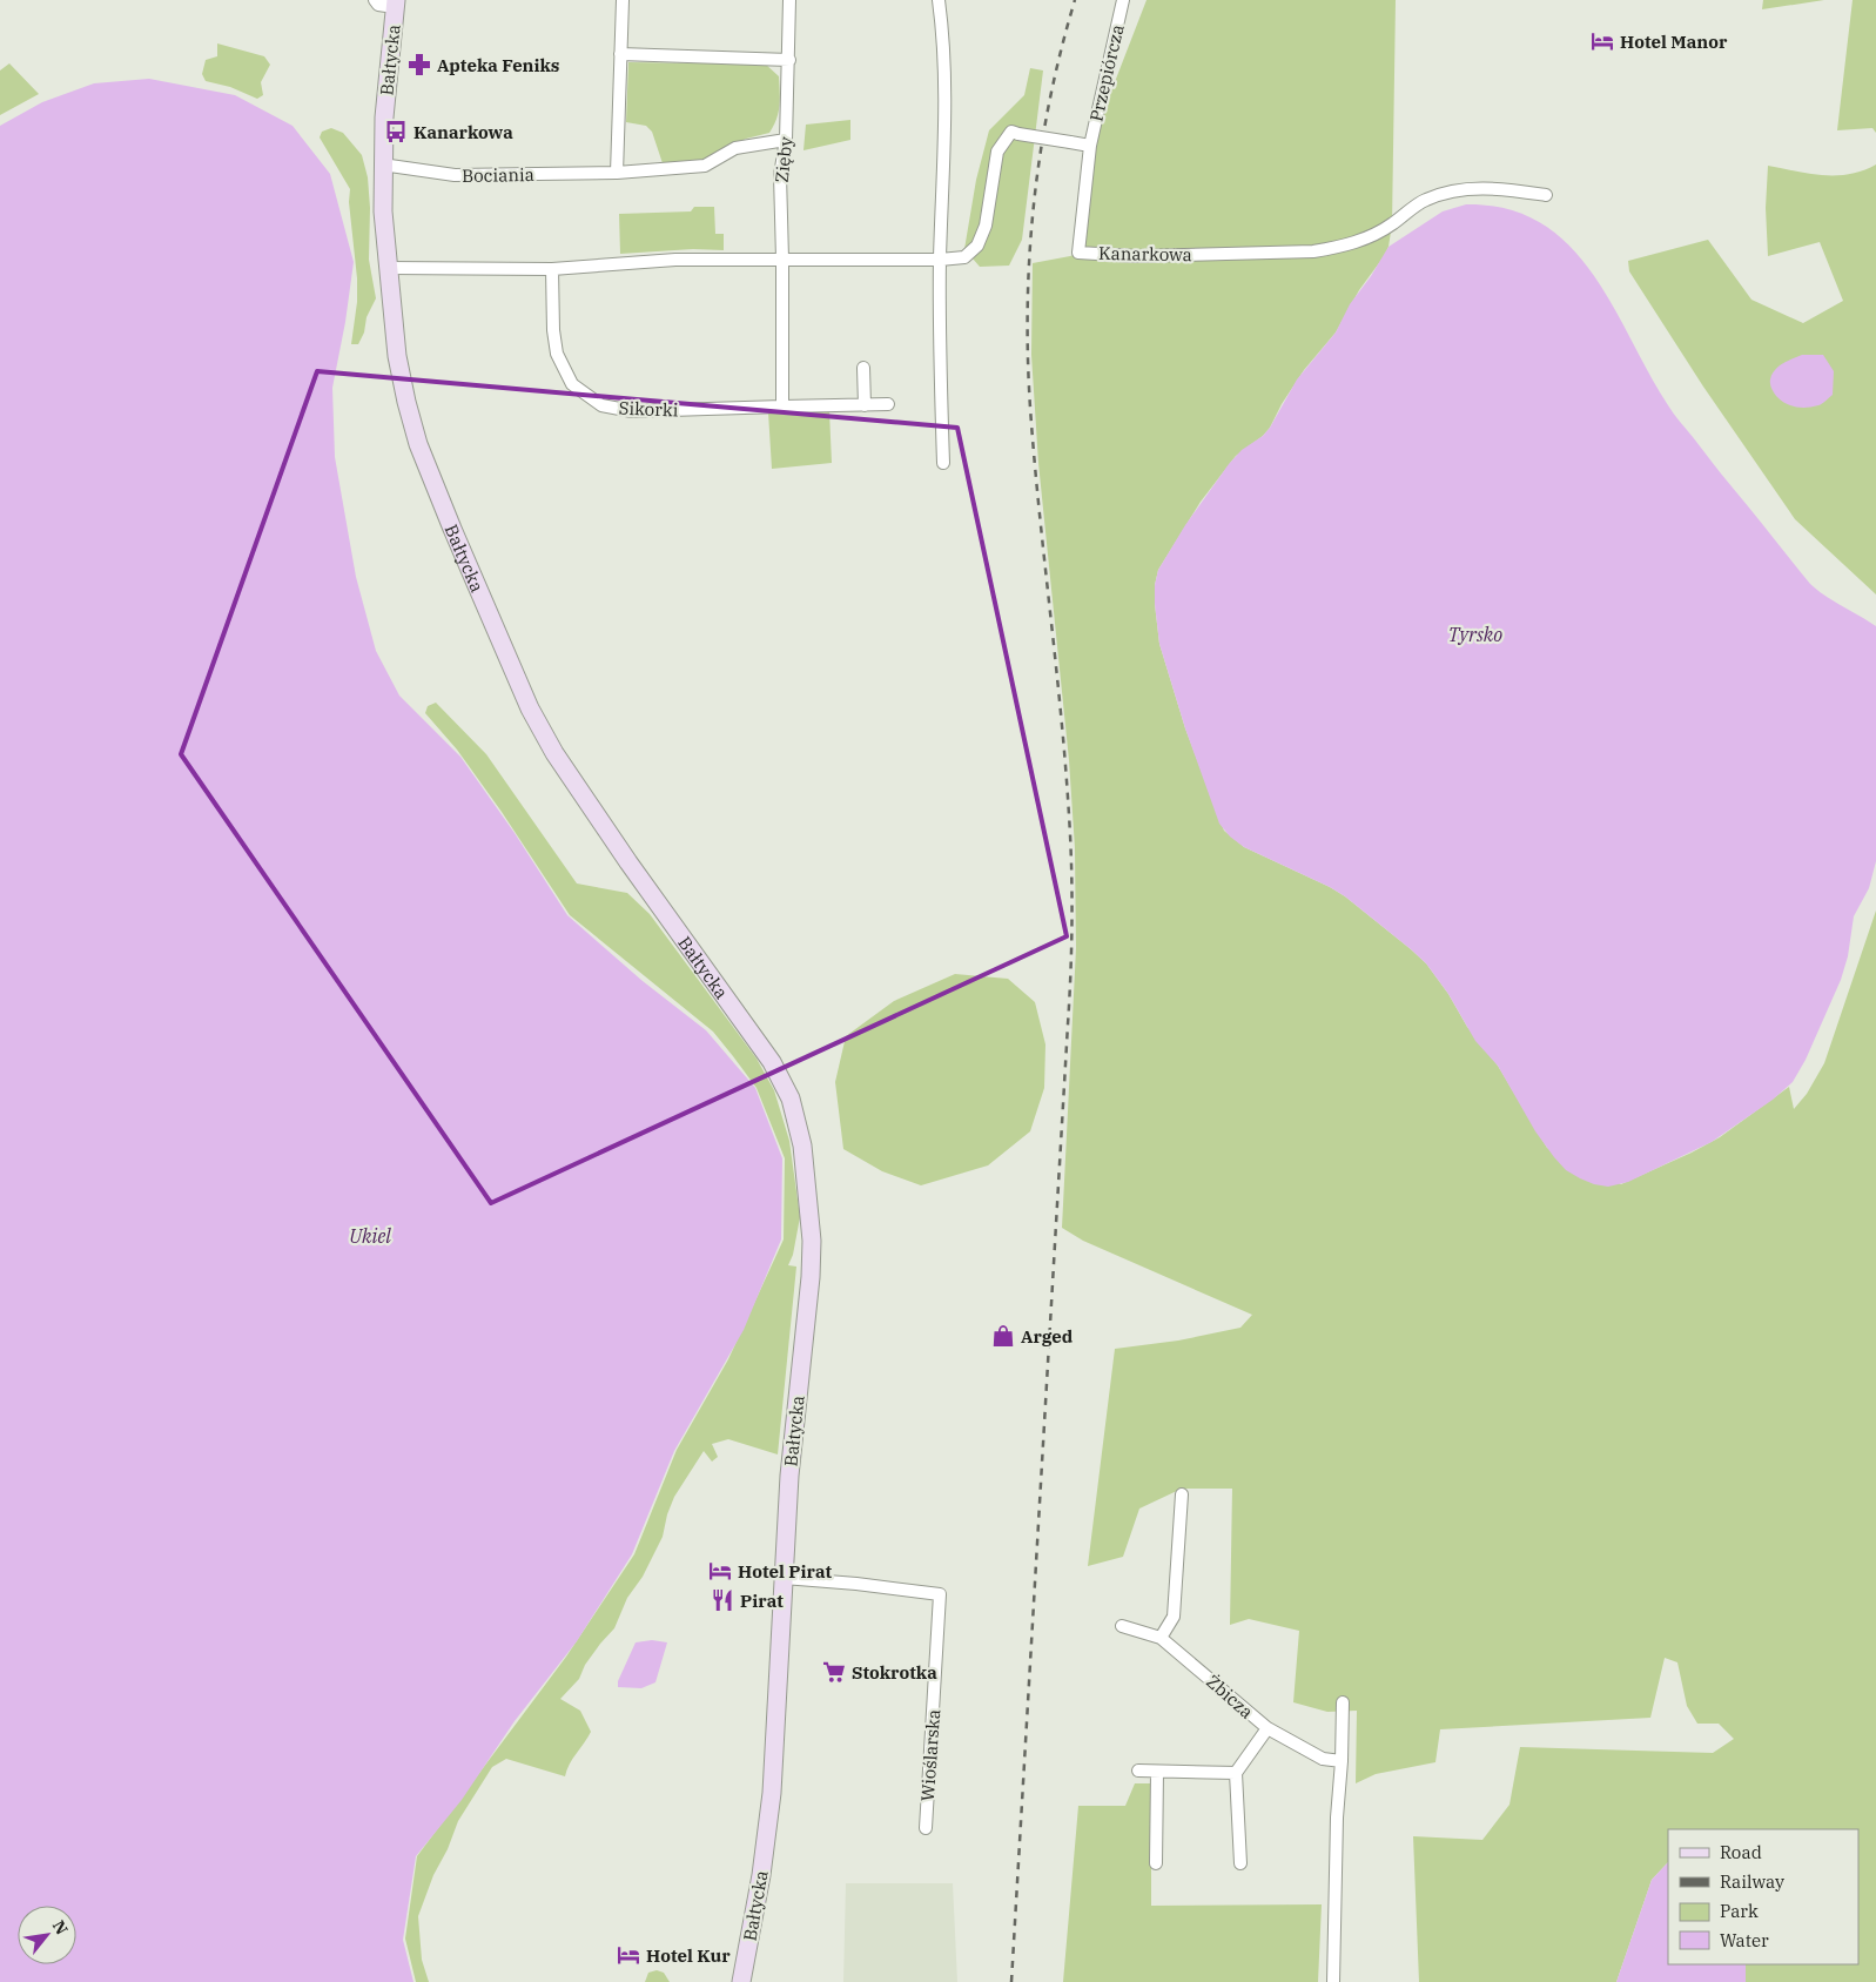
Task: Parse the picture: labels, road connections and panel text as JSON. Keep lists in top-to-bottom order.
{
  "streets": {
    "main road": ["Bałtycka"],
    "street": [
      "Przepiórcza",
      "Zięby",
      "Bociania",
      "Kanarkowa",
      "Sikorki",
      "Żbicza",
      "Wioślarska"
    ]
  },
  "crossings": [
    ["Bałtycka", "Bociania"],
    ["Bałtycka", "Wioślarska"],
    ["Przepiórcza", "Kanarkowa"],
    ["Zięby", "Bociania"]
  ],
  "water": ["Tyrsko", "Ukiel"],
  "places": {
    "hotel": ["Hotel Manor", "Hotel Pirat", "Hotel Kur"],
    "pharmacy": ["Apteka Feniks"],
    "bus stop": ["Kanarkowa"],
    "shop": ["Arged"],
    "restaurant": ["Pirat"],
    "supermarket": ["Stokrotka"]
  },
  "legend": [
    "Road",
    "Railway",
    "Park",
    "Water"
  ],
  "north": "top right"
}
